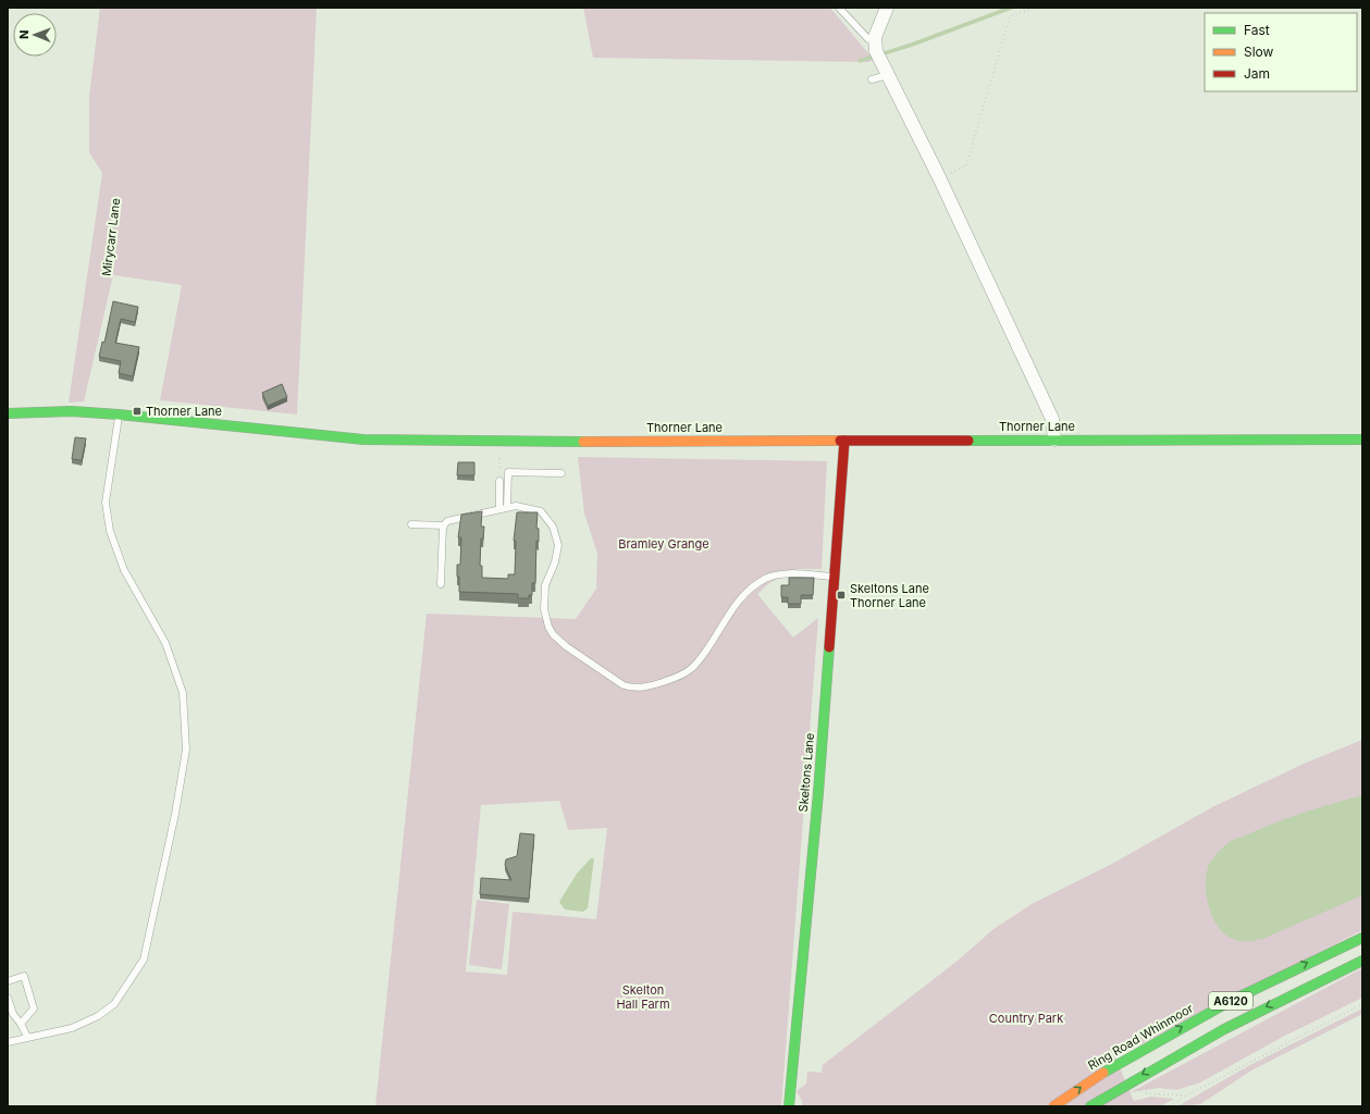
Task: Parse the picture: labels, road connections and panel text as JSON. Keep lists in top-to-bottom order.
{
  "streets": {
    "main road": [
      "Thorner Lane",
      "Skeltons Lane",
      "A6120",
      "Ring Road Whinmoor"
    ],
    "path": ["Mirycarr Lane"]
  },
  "crossings": [
    ["Mirycarr Lane", "Thorner Lane"],
    ["Thorner Lane", "Skeltons Lane"]
  ],
  "parks": ["Bramley Grange", "Skelton Hall Farm", "Country Park"],
  "places": {
    "transit": ["Thorner Lane", "Skeltons Lane Thorner Lane"]
  },
  "legend": ["Fast", "Slow", "Jam"],
  "north": "left"
}
